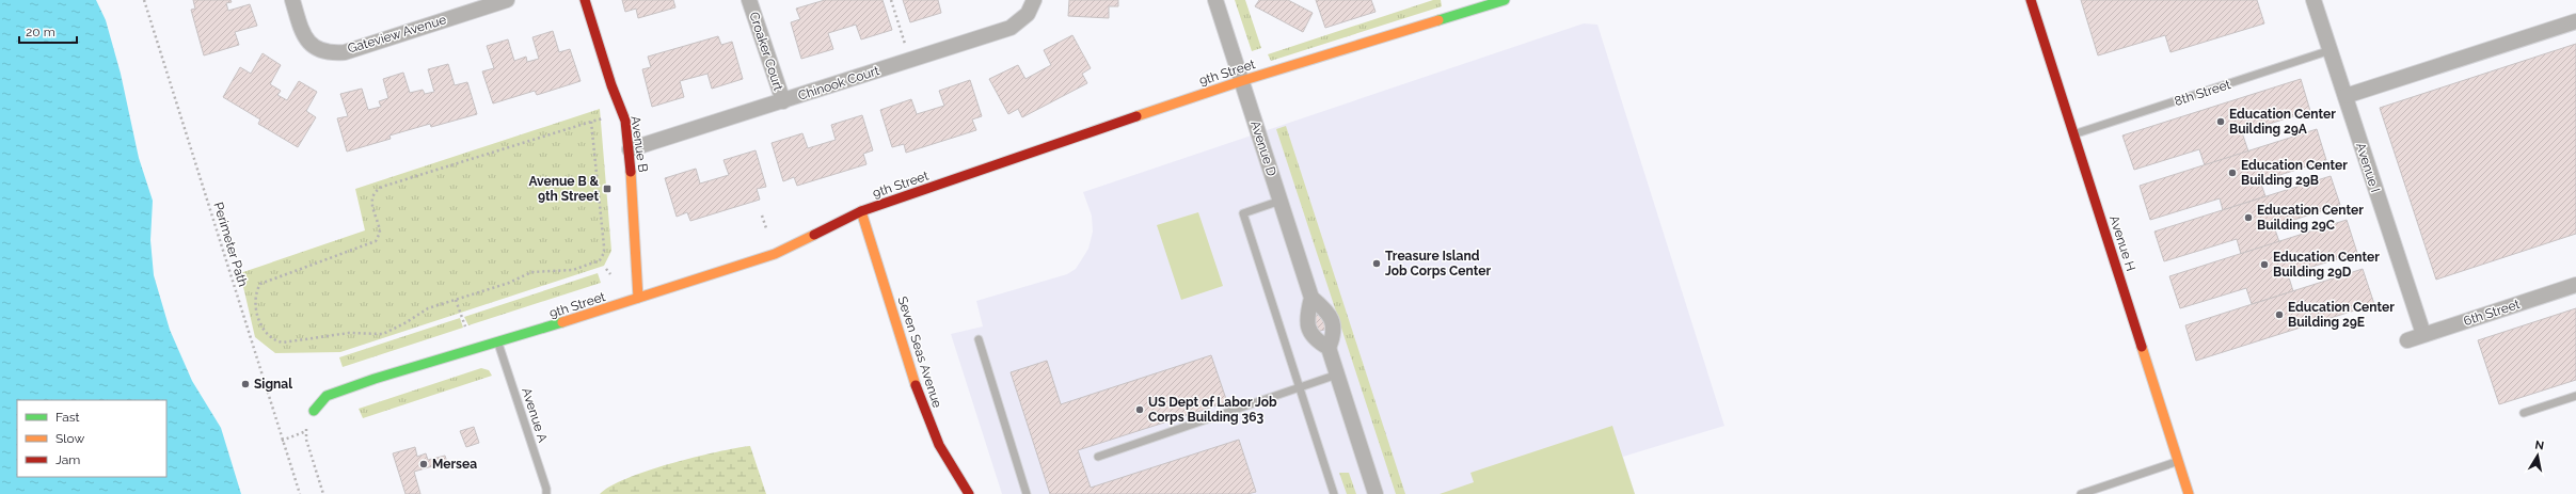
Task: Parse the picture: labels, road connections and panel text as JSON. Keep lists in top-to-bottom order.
{
  "streets": {
    "street": [
      "Gateview Avenue",
      "Croaker Court",
      "9th Street",
      "Chinook Court",
      "Avenue B",
      "Avenue D",
      "Avenue I",
      "Avenue H",
      "6th Street",
      "Seven Seas Avenue"
    ],
    "lane": ["8th Street", "Avenue A"],
    "path": ["Perimeter Path"]
  },
  "crossings": [
    ["Croaker Court", "Chinook Court"],
    ["9th Street", "Avenue B"],
    ["9th Street", "Avenue D"],
    ["9th Street", "Seven Seas Avenue"],
    ["9th Street", "Avenue A"],
    ["Chinook Court", "Avenue B"],
    ["8th Street", "Avenue I"],
    ["8th Street", "Avenue H"],
    ["Avenue I", "6th Street"]
  ],
  "places": {
    "other": [
      "Education Center Building 29A",
      "Education Center Building 29B",
      "Education Center Building 29C",
      "Treasure Island Job Corps Center",
      "Education Center Building 29D",
      "Education Center Building 29E",
      "Signal",
      "US Dept of Labor Job Corps Building 363",
      "Mersea"
    ],
    "transit": ["Avenue B & 9th Street"]
  },
  "legend": ["Fast", "Slow", "Jam"],
  "scale_bar": "20 m",
  "north": "top"
}
